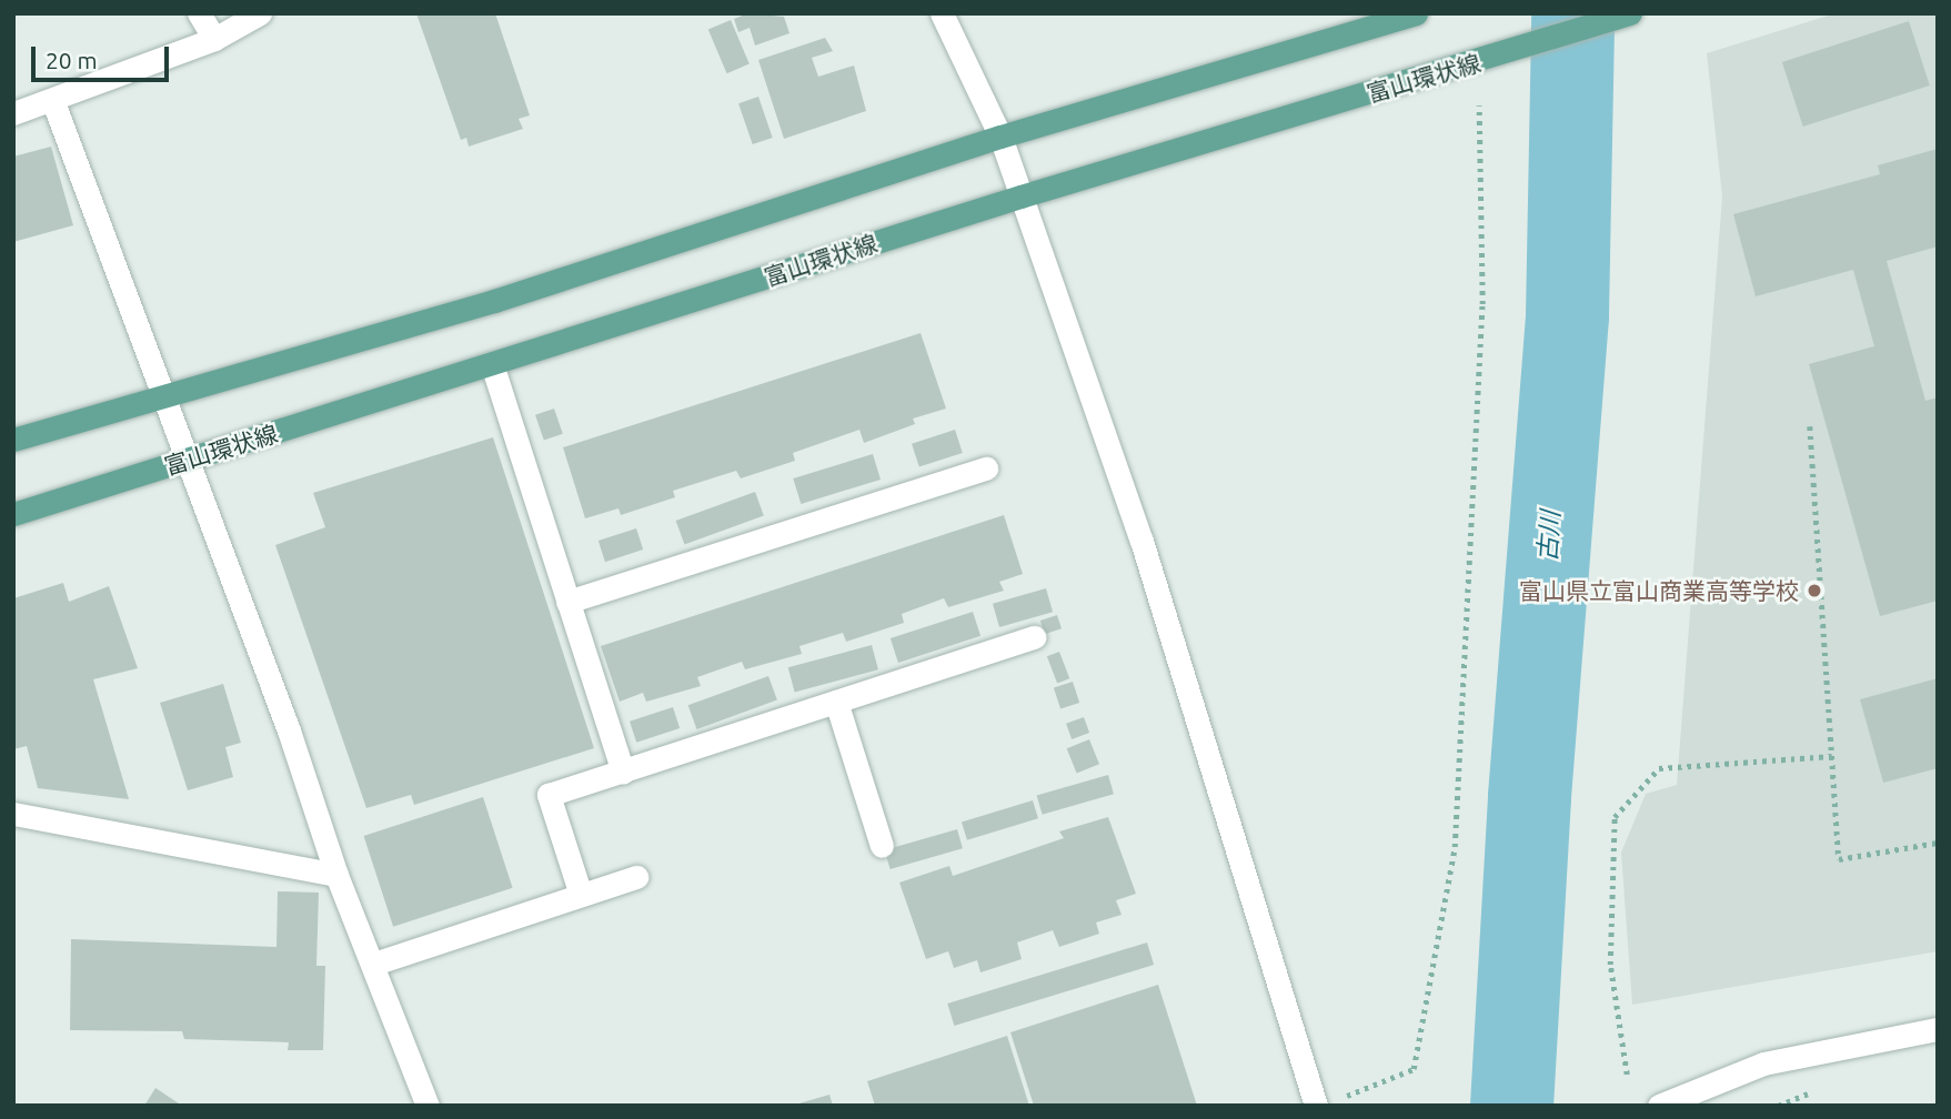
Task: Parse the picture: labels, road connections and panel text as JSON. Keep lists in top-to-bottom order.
{
  "streets": {
    "main road": ["富山環状線"]
  },
  "water": ["古川"],
  "places": ["富山県立富山商業高等学校"],
  "scale_bar": "20 m"
}
